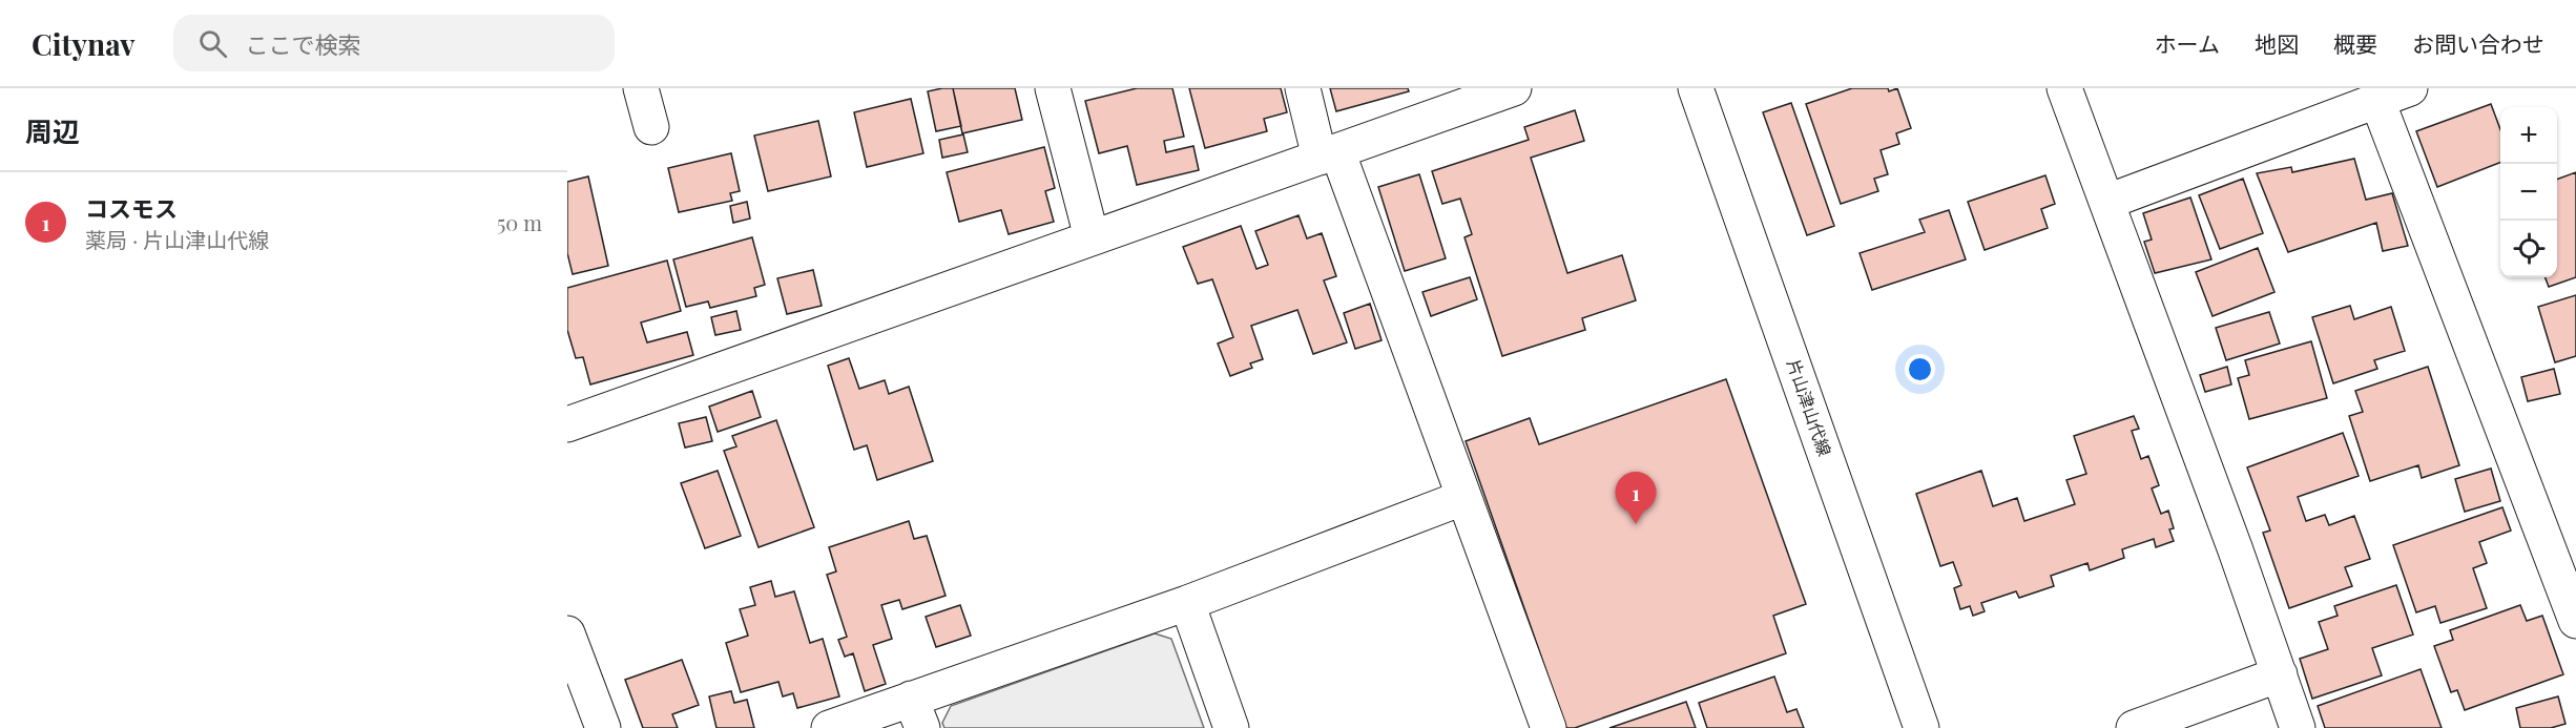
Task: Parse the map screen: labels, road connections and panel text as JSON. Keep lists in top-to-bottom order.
{
  "streets": {
    "street": ["片山津山代線"]
  },
  "page": {
    "header": "Citynav",
    "search": "ここで検索",
    "nav": [
      "ホーム",
      "地図",
      "概要",
      "お問い合わせ"
    ],
    "heading": "周辺",
    "map_buttons": ["+", "−"],
    "list": [
      {
        "mark": "1",
        "name": "コスモス",
        "note": "薬局 · 片山津山代線",
        "value": "50 m"
      }
    ],
    "pins": "1"
  }
}
